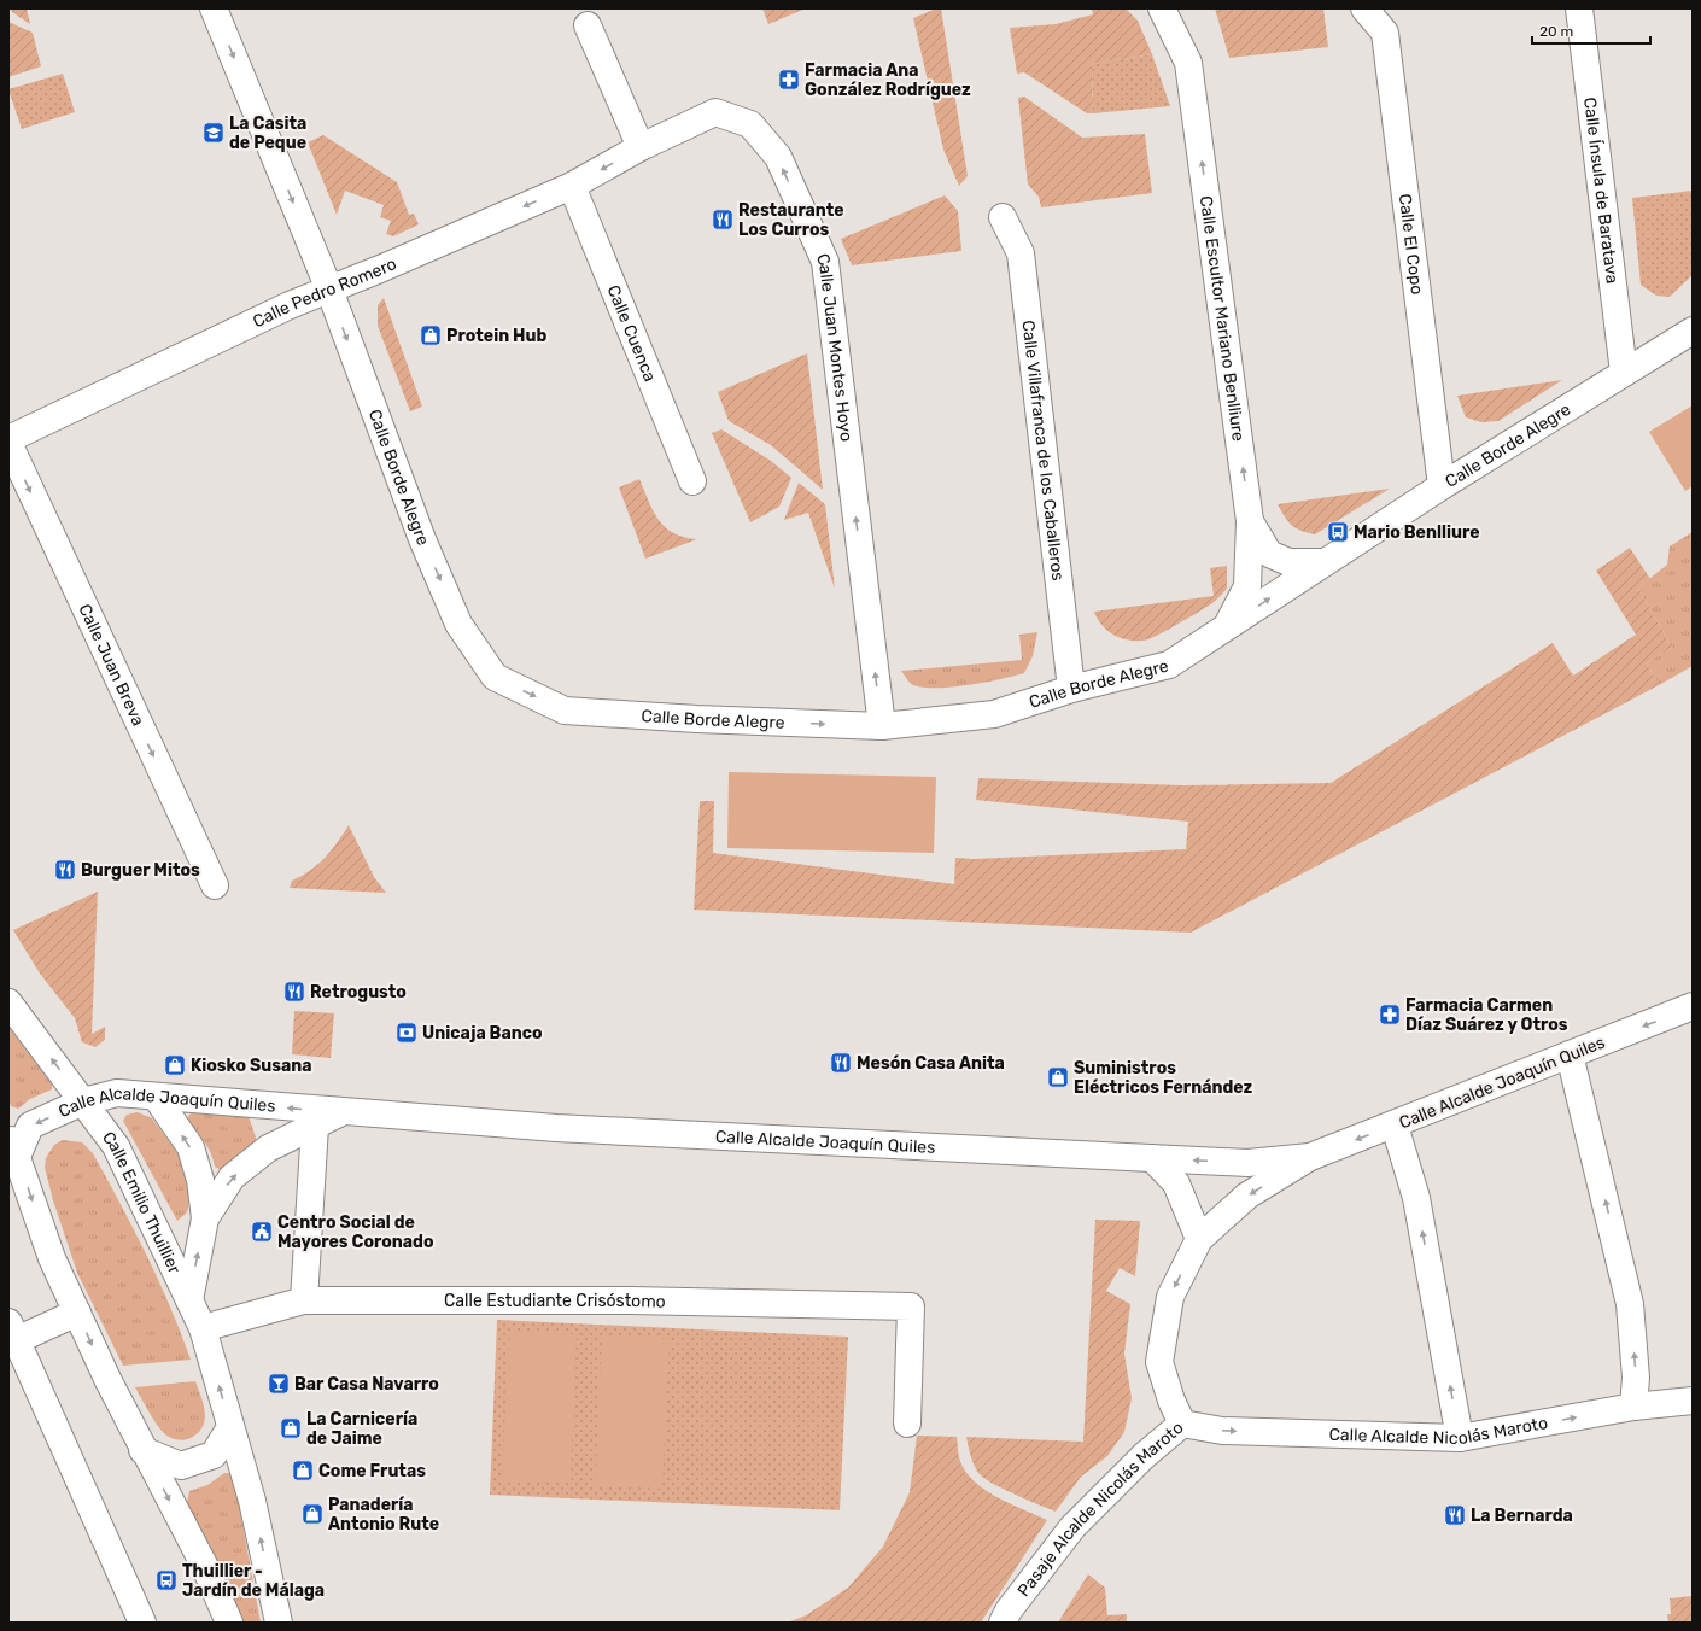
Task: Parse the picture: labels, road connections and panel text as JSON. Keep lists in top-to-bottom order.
{
  "streets": {
    "street": [
      "Calle Ínsula de Baratava",
      "Calle El Copo",
      "Calle Pedro Romero",
      "Calle Escultor Mariano Benlliure",
      "Calle Cuenca",
      "Calle Juan Montes Hoyo",
      "Calle Borde Alegre",
      "Calle Villafranca de los Caballeros",
      "Calle Juan Breva",
      "Calle Alcalde Joaquín Quiles",
      "Calle Emilio Thuillier",
      "Calle Estudiante Crisóstomo",
      "Calle Alcalde Nicolás Maroto",
      "Pasaje Alcalde Nicolás Maroto"
    ]
  },
  "crossings": [
    ["Calle Ínsula de Baratava", "Calle Borde Alegre"],
    ["Calle El Copo", "Calle Borde Alegre"],
    ["Calle Pedro Romero", "Calle Cuenca"],
    ["Calle Pedro Romero", "Calle Juan Montes Hoyo"],
    ["Calle Pedro Romero", "Calle Borde Alegre"],
    ["Calle Escultor Mariano Benlliure", "Calle Borde Alegre"],
    ["Calle Juan Montes Hoyo", "Calle Borde Alegre"],
    ["Calle Borde Alegre", "Calle Villafranca de los Caballeros"],
    ["Calle Alcalde Joaquín Quiles", "Calle Emilio Thuillier"],
    ["Calle Alcalde Joaquín Quiles", "Pasaje Alcalde Nicolás Maroto"],
    ["Calle Emilio Thuillier", "Calle Estudiante Crisóstomo"],
    ["Calle Alcalde Nicolás Maroto", "Pasaje Alcalde Nicolás Maroto"]
  ],
  "one_way": [
    "Calle Pedro Romero",
    "Calle Escultor Mariano Benlliure",
    "Calle Juan Montes Hoyo",
    "Calle Borde Alegre",
    "Calle Juan Breva",
    "Calle Alcalde Nicolás Maroto",
    "Pasaje Alcalde Nicolás Maroto"
  ],
  "places": {
    "pharmacy": ["Farmacia Ana González Rodríguez", "Farmacia Carmen Díaz Suárez y Otros"],
    "school or university": ["La Casita de Peque"],
    "restaurant": [
      "Restaurante Los Curros",
      "Burguer Mitos",
      "Retrogusto",
      "Mesón Casa Anita",
      "La Bernarda"
    ],
    "shop": [
      "Protein Hub",
      "Kiosko Susana",
      "Suministros Eléctricos Fernández",
      "La Carnicería de Jaime",
      "Come Frutas",
      "Panadería Antonio Rute"
    ],
    "bus stop": ["Mario Benlliure", "Thuillier - Jardín de Málaga"],
    "bank": ["Unicaja Banco"],
    "public building": ["Centro Social de Mayores Coronado"],
    "bar": ["Bar Casa Navarro"]
  },
  "scale_bar": "20 m"
}
